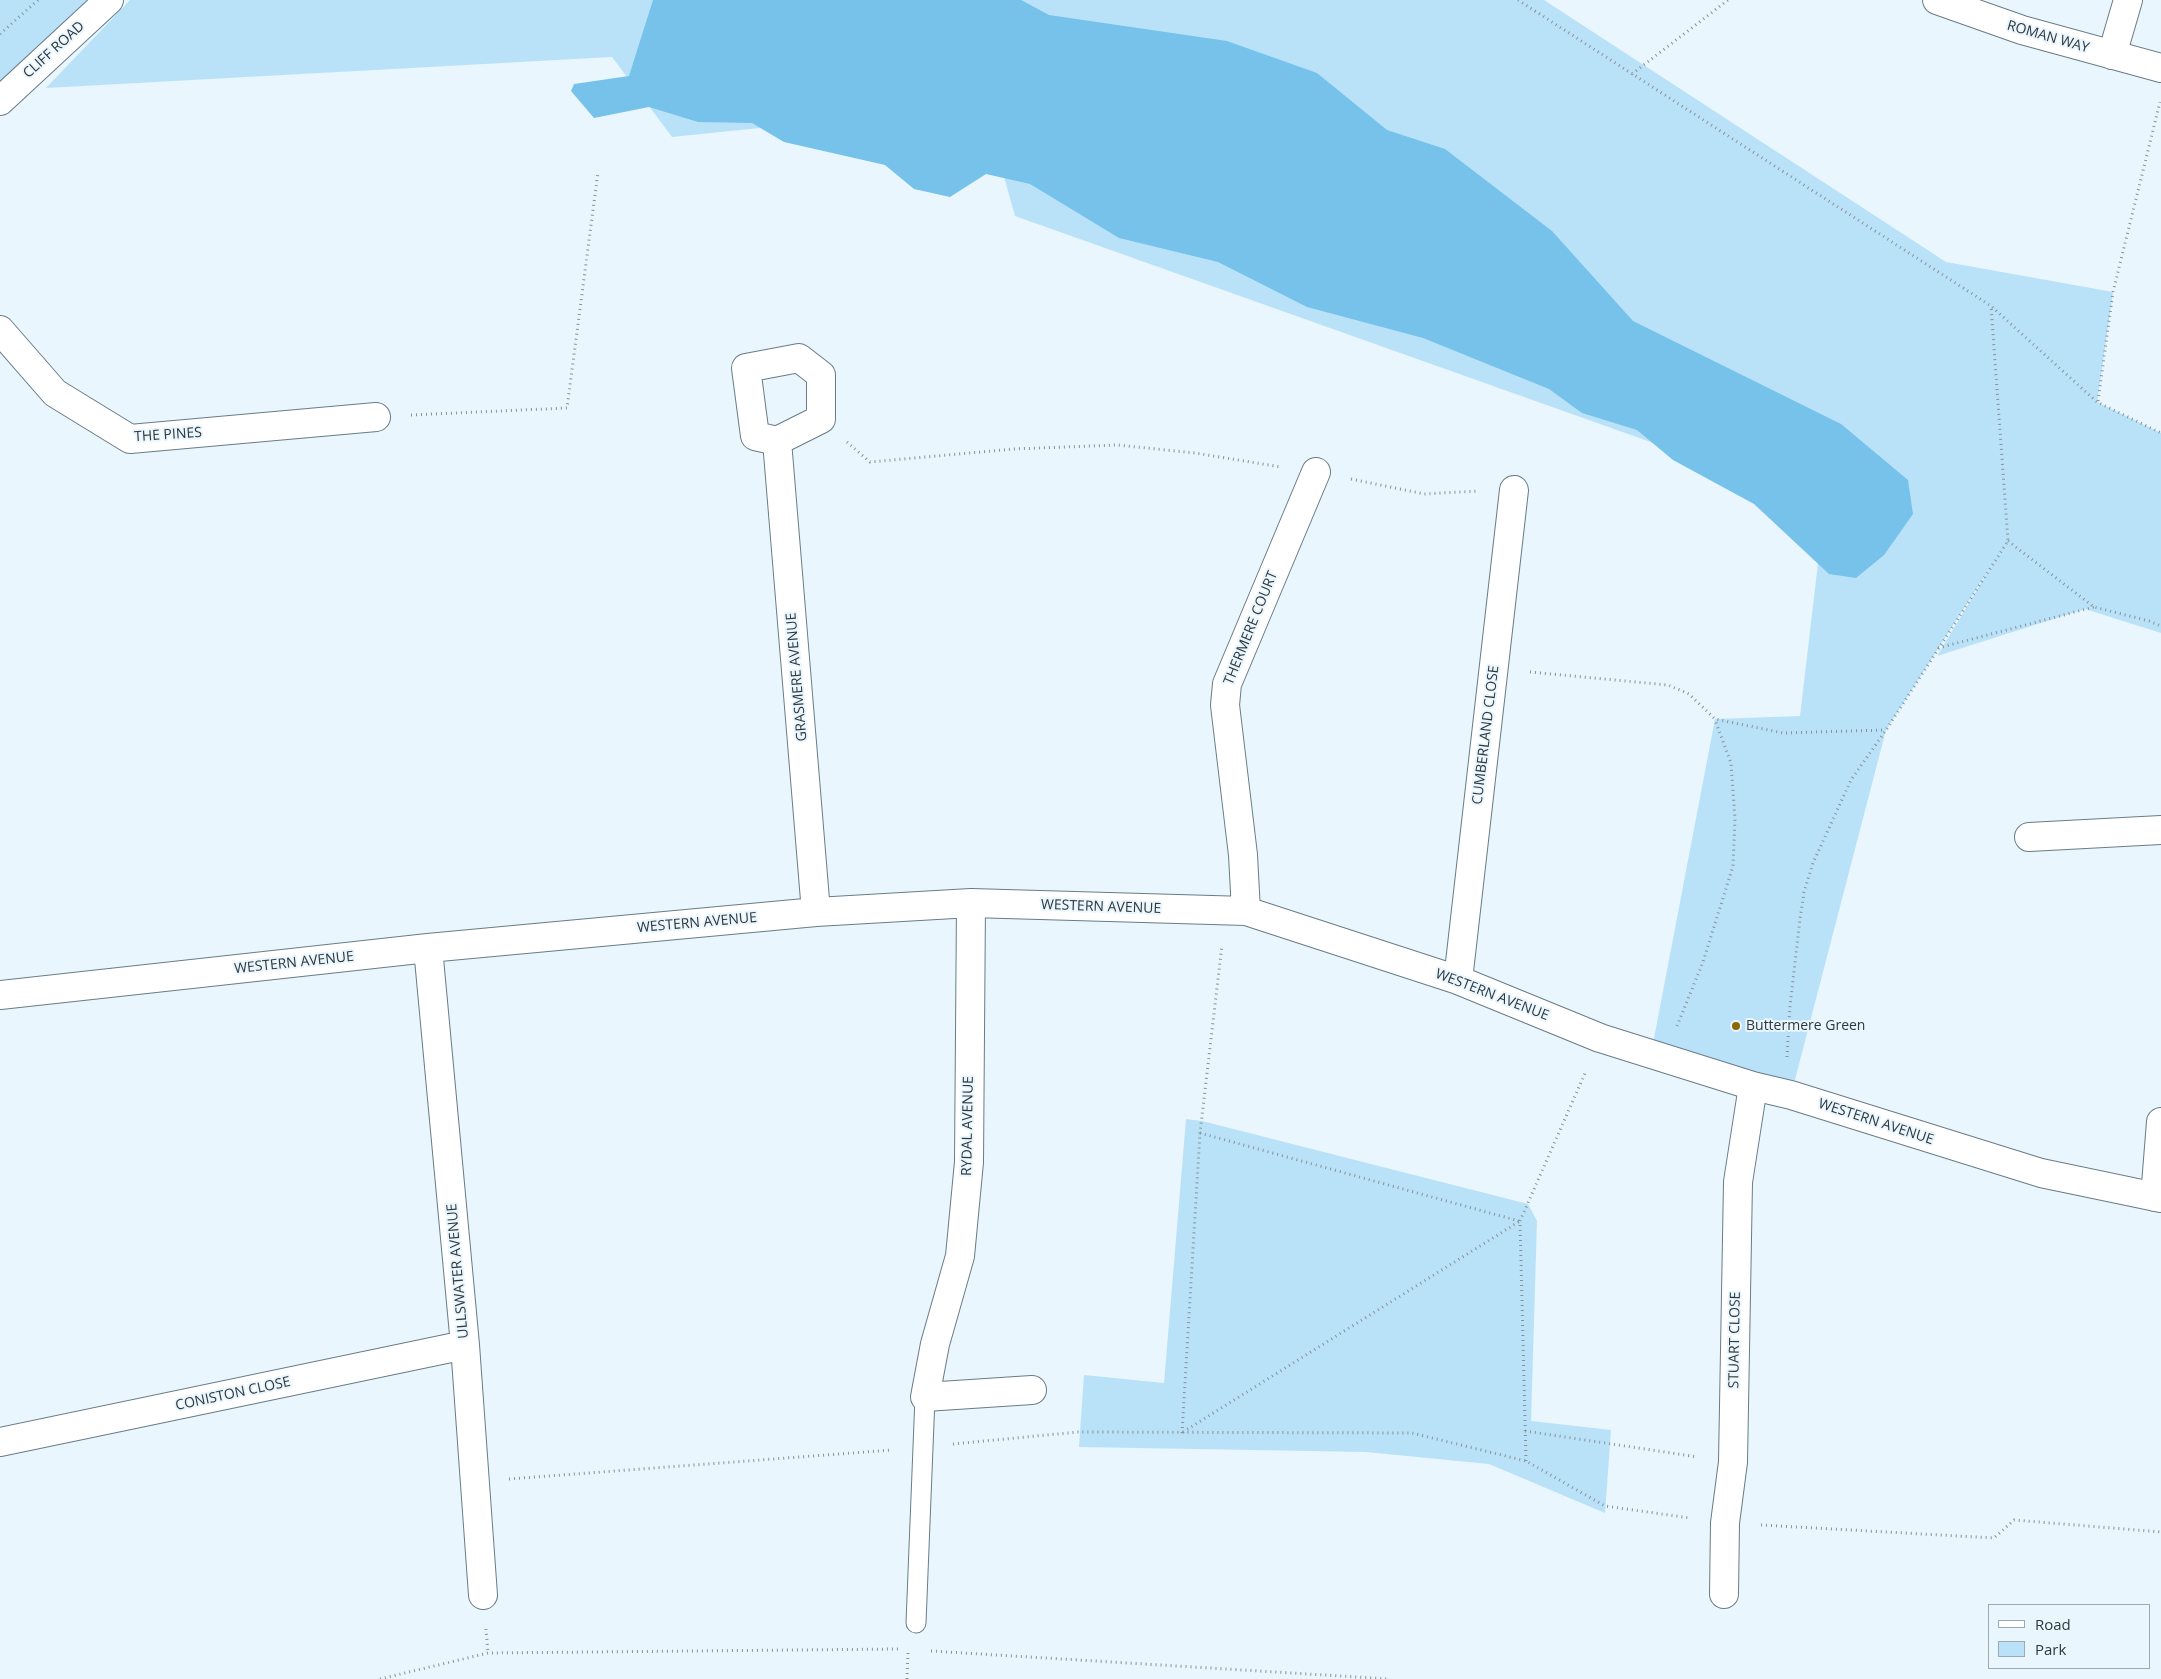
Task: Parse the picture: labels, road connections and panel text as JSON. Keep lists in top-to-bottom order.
{
  "streets": {
    "street": [
      "ROMAN WAY",
      "CLIFF ROAD",
      "THE PINES",
      "THERMERE COURT",
      "GRASMERE AVENUE",
      "CUMBERLAND CLOSE",
      "WESTERN AVENUE",
      "RYDAL AVENUE",
      "ULLSWATER AVENUE",
      "STUART CLOSE",
      "CONISTON CLOSE"
    ]
  },
  "crossings": [
    ["THERMERE COURT", "WESTERN AVENUE"],
    ["GRASMERE AVENUE", "WESTERN AVENUE"],
    ["CUMBERLAND CLOSE", "WESTERN AVENUE"],
    ["WESTERN AVENUE", "RYDAL AVENUE"],
    ["WESTERN AVENUE", "ULLSWATER AVENUE"],
    ["WESTERN AVENUE", "STUART CLOSE"],
    ["ULLSWATER AVENUE", "CONISTON CLOSE"]
  ],
  "places": ["Buttermere Green"],
  "legend": ["Road", "Park"]
}
